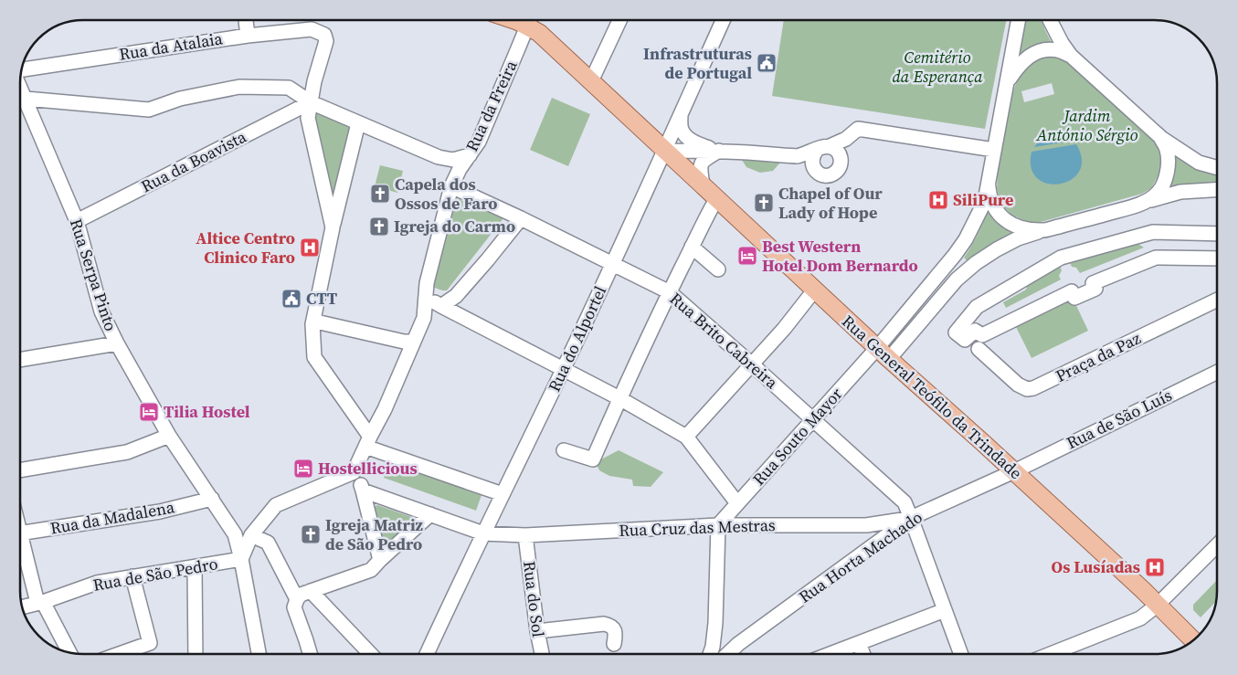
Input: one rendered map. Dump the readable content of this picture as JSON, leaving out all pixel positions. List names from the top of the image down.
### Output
{
  "streets": {
    "main road": ["Rua General Teófilo da Trindade"],
    "street": [
      "Rua da Atalaia",
      "Rua da Freira",
      "Rua da Boavista",
      "Rua Serpa Pinto",
      "Rua do Alportel",
      "Rua Brito Cabreira",
      "Praça da Paz",
      "Rua de São Luís",
      "Rua Souto Mayor",
      "Rua da Madalena",
      "Rua Cruz das Mestras",
      "Rua Horta Machado",
      "Rua de São Pedro",
      "Rua do Sol"
    ]
  },
  "crossings": [
    ["Rua da Atalaia", "Rua da Boavista"],
    ["Rua da Freira", "Rua Brito Cabreira"],
    ["Rua da Boavista", "Rua Serpa Pinto"],
    ["Rua Serpa Pinto", "Rua da Madalena"],
    ["Rua Serpa Pinto", "Rua de São Pedro"],
    ["Rua do Alportel", "Rua Brito Cabreira"],
    ["Rua do Alportel", "Rua General Teófilo da Trindade"],
    ["Rua do Alportel", "Rua Cruz das Mestras"],
    ["Rua Brito Cabreira", "Rua Souto Mayor"],
    ["Rua Brito Cabreira", "Rua Cruz das Mestras"],
    ["Rua Brito Cabreira", "Rua Horta Machado"],
    ["Rua General Teófilo da Trindade", "Rua de São Luís"],
    ["Rua General Teófilo da Trindade", "Rua Souto Mayor"],
    ["Rua General Teófilo da Trindade", "Rua Horta Machado"],
    ["Rua de São Luís", "Rua Horta Machado"],
    ["Rua Souto Mayor", "Rua Cruz das Mestras"],
    ["Rua Cruz das Mestras", "Rua Horta Machado"],
    ["Rua Cruz das Mestras", "Rua do Sol"]
  ],
  "parks": ["Cemitério da Esperança", "Jardim António Sérgio"],
  "places": {
    "public building": ["Infrastruturas de Portugal", "CTT"],
    "church": [
      "Capela dos Ossos de Faro",
      "Chapel of Our Lady of Hope",
      "Igreja do Carmo",
      "Igreja Matriz de São Pedro"
    ],
    "hospital": ["SiliPure", "Altice Centro Clinico Faro", "Os Lusíadas"],
    "hotel": ["Best Western Hotel Dom Bernardo", "Tilia Hostel", "Hostellicious"]
  }
}
